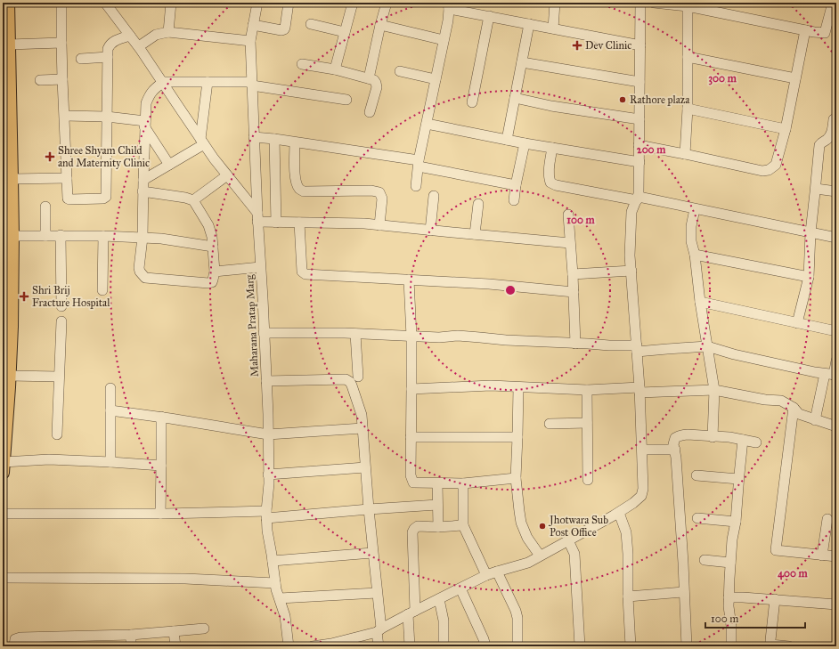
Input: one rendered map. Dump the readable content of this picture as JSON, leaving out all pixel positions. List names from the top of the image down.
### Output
{
  "streets": {
    "street": ["Maharana Pratap Marg"]
  },
  "places": {
    "health": ["Dev Clinic", "Shree Shyam Child and Maternity Clinic", "Shri Brij Fracture Hospital"],
    "other": ["Rathore plaza", "Jhotwara Sub Post Office"]
  },
  "scale_bar": "100 m",
  "rings": [
    "300 m",
    "200 m",
    "100 m",
    "400 m"
  ]
}
